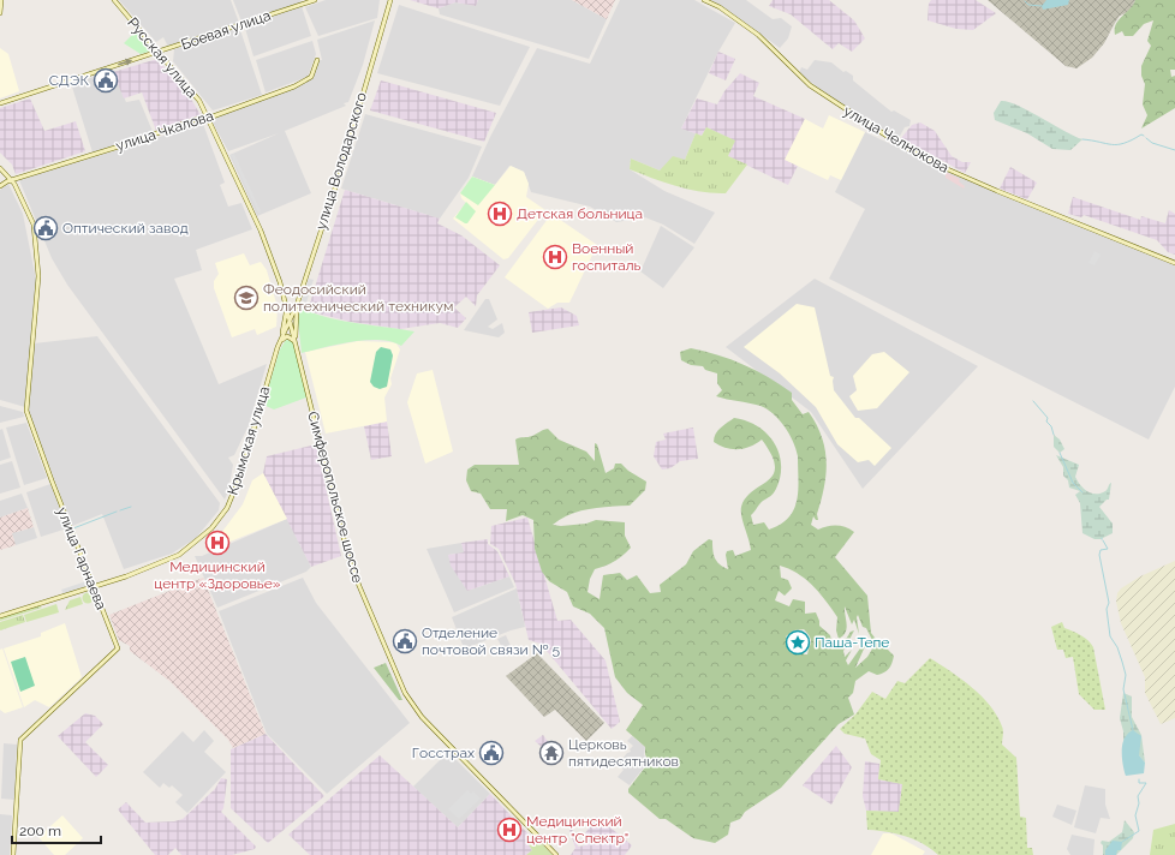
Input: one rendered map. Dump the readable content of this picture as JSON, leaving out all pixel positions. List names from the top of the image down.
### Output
{
  "streets": {
    "main road": [
      "Боевая улица",
      "Русская улица",
      "улица Чкалова",
      "улица Челнокова",
      "улица Володарского",
      "Крымская улица",
      "Симферопольское шоссе",
      "улица Гарнаева"
    ]
  },
  "crossings": [
    ["Боевая улица", "Русская улица"],
    ["Русская улица", "улица Чкалова"],
    ["Русская улица", "Симферопольское шоссе"],
    ["улица Чкалова", "Симферопольское шоссе"],
    ["улица Чкалова", "улица Гарнаева"],
    ["улица Володарского", "Крымская улица"],
    ["улица Володарского", "Симферопольское шоссе"],
    ["Крымская улица", "Симферопольское шоссе"],
    ["Крымская улица", "улица Гарнаева"]
  ],
  "one_way": ["Боевая улица"],
  "places": {
    "public building": [
      "СДЭК",
      "Оптический завод",
      "Отделение почтовой связи № 5",
      "Госстрах"
    ],
    "hospital": [
      "Детская больница",
      "Военный госпиталь",
      "Медицинский центр «Здоровье»",
      "Медицинский центр \"Спектр\""
    ],
    "school or university": ["Феодосийский политехнический техникум"],
    "place": ["Паша-Тепе"],
    "temple": ["Церковь пятидесятников"]
  },
  "scale_bar": "200 m"
}
